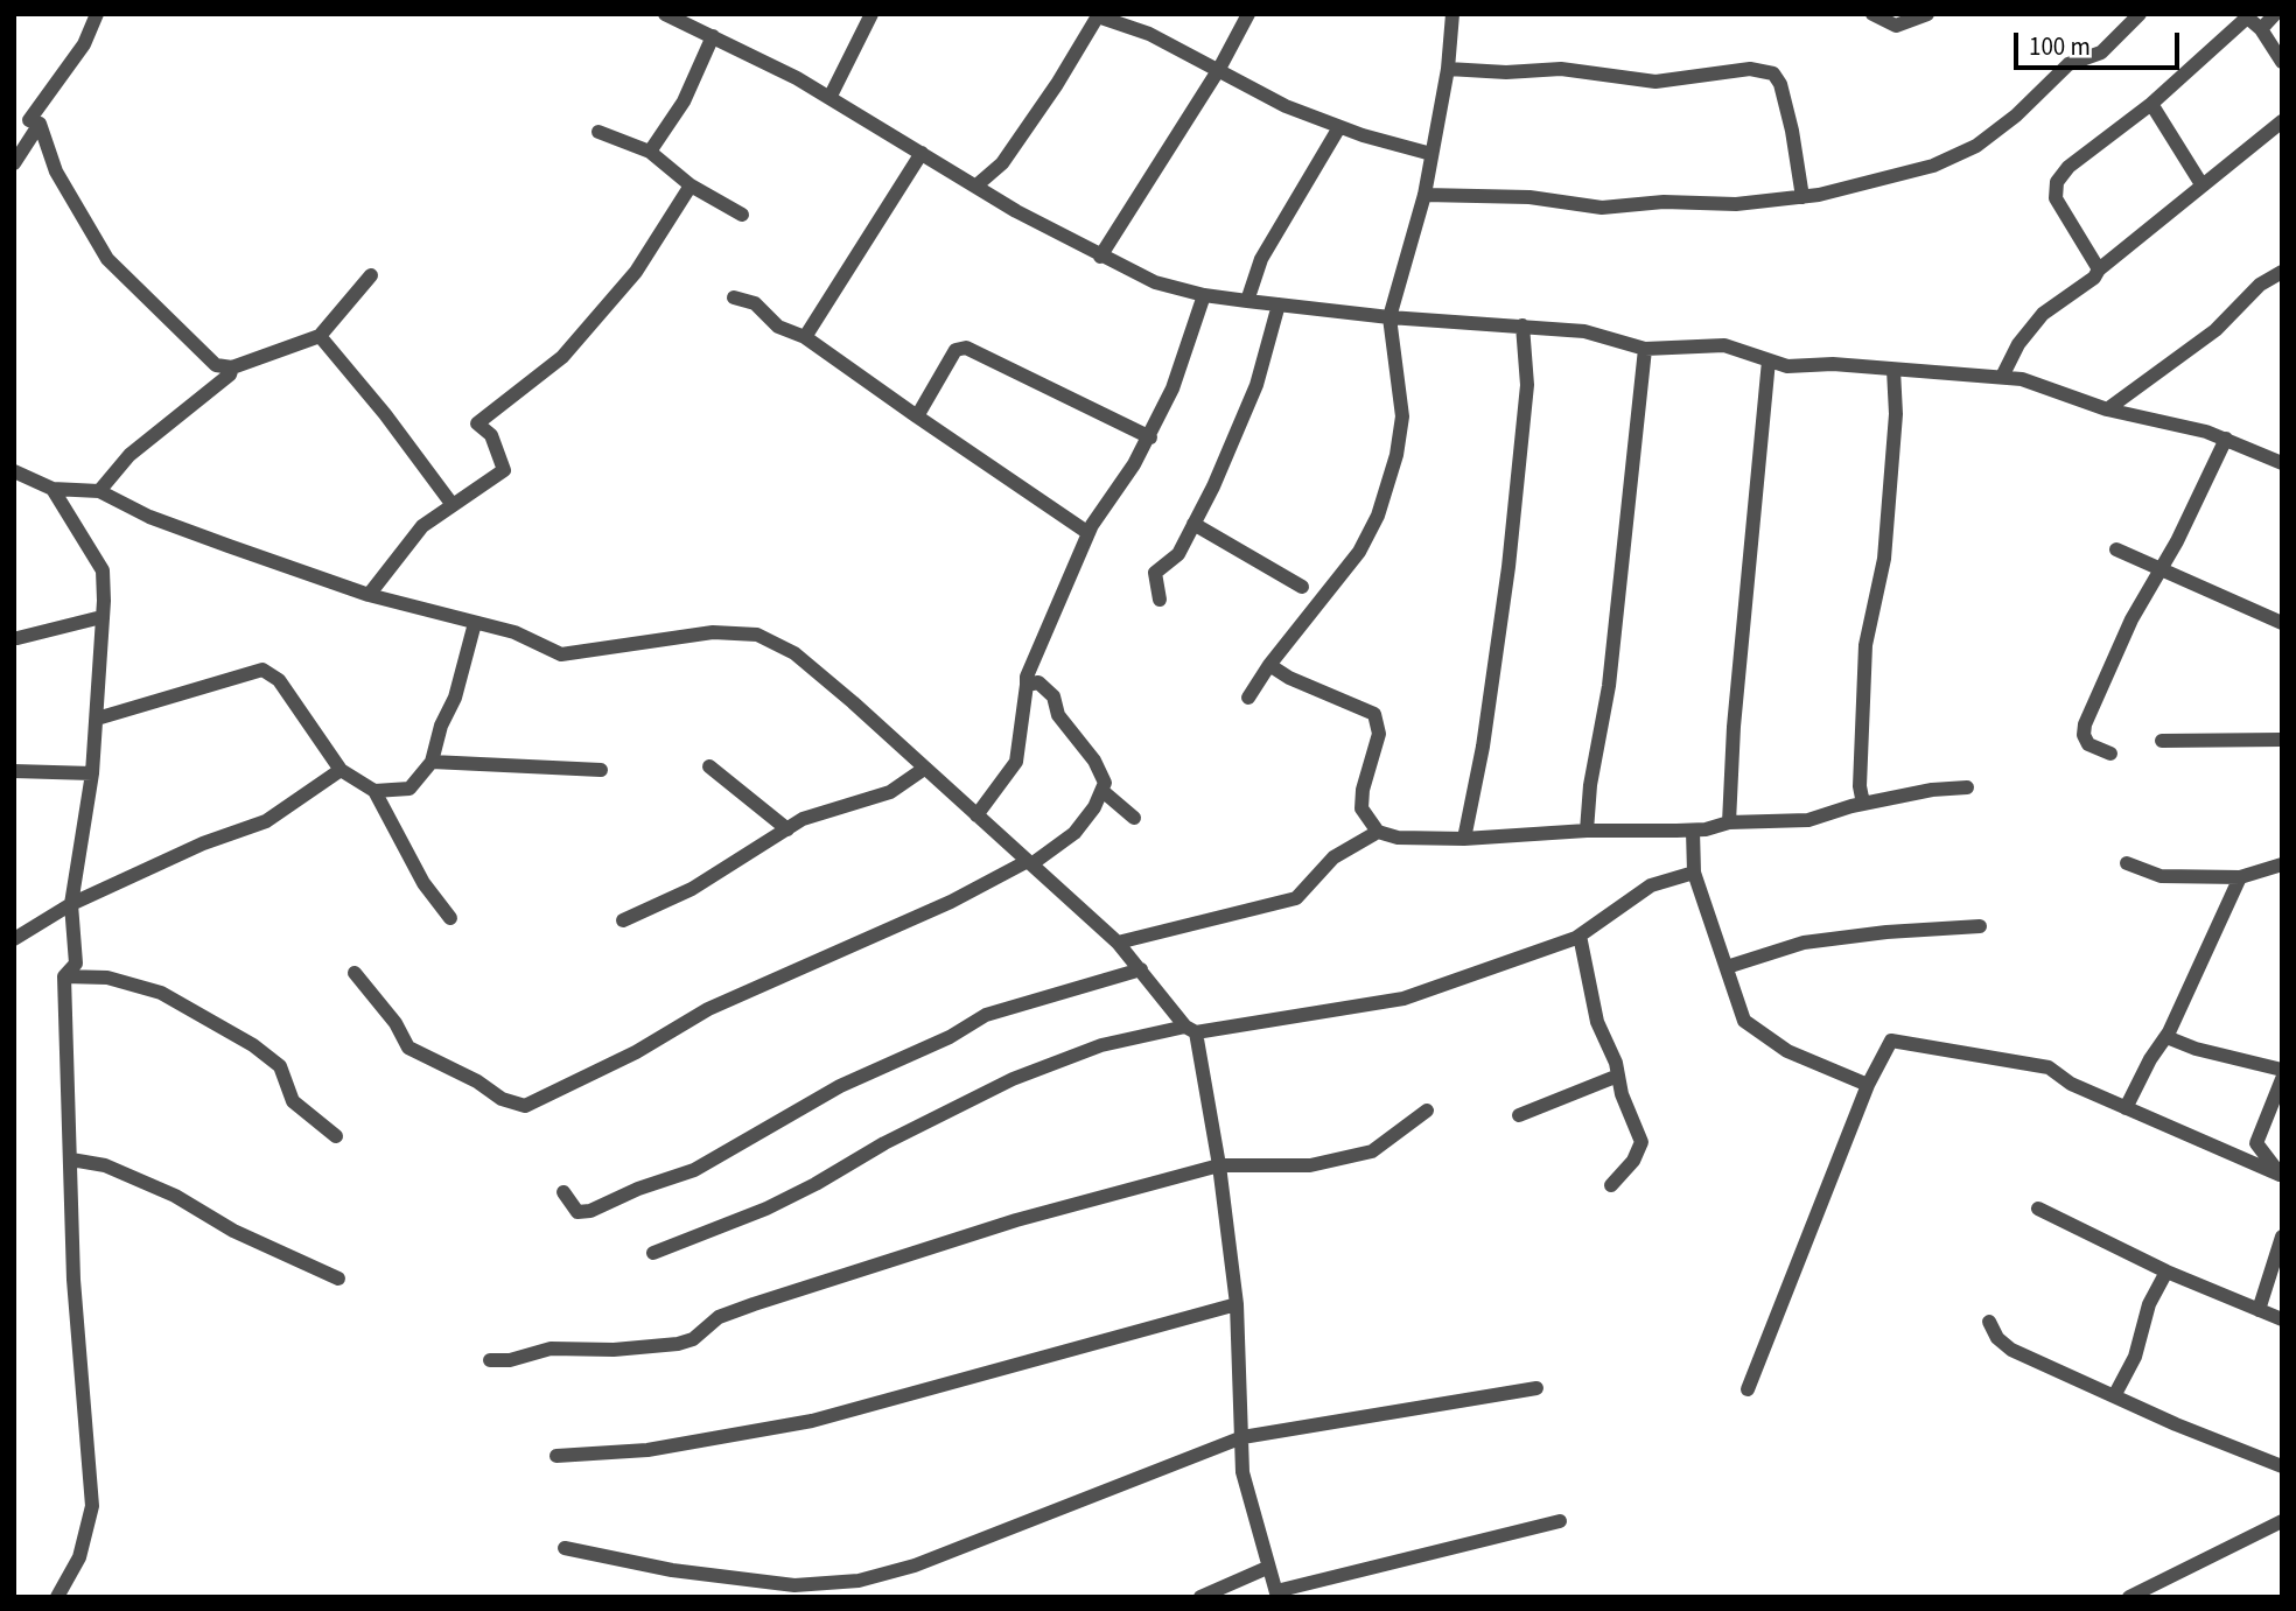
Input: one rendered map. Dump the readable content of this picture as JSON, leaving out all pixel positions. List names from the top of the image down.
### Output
{
  "scale_bar": "100 m"
}
